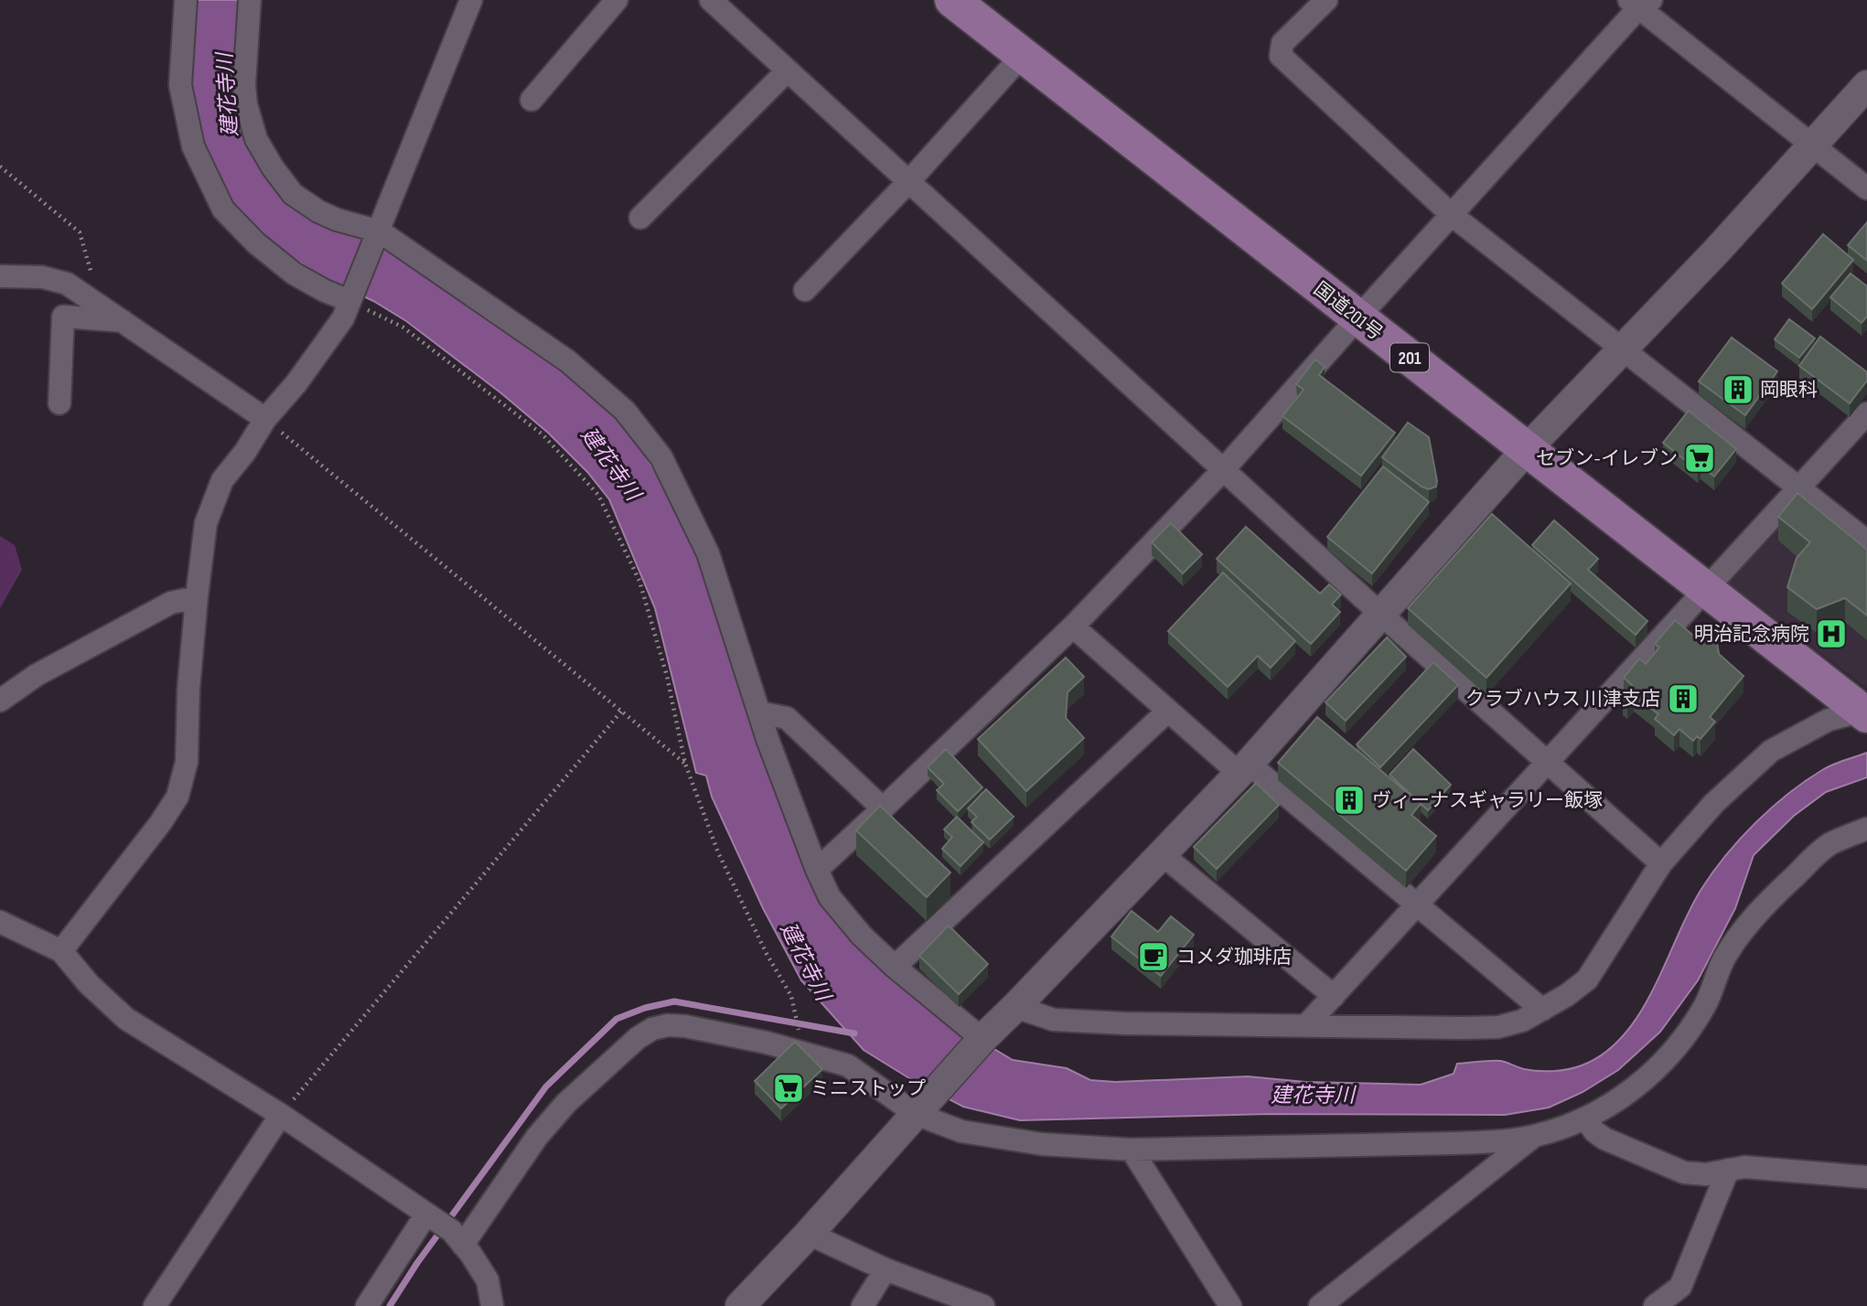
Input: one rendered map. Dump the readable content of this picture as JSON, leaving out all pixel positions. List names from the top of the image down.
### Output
{
  "streets": {
    "highway": ["国道201号", "201"]
  },
  "water": ["建花寺川"],
  "places": {
    "building": ["岡眼科", "クラブハウス 川津支店", "ヴィーナスギャラリー飯塚"],
    "supermarket": ["セブン-イレブン", "ミニストップ"],
    "hospital": ["明治記念病院"],
    "cafe": ["コメダ珈琲店"]
  }
}
